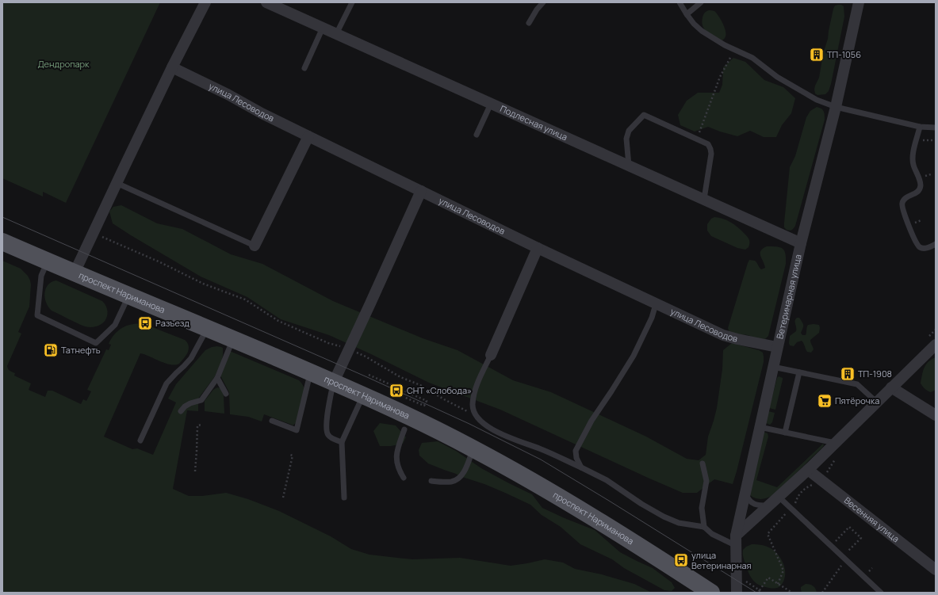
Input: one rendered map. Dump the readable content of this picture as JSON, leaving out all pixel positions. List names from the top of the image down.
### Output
{
  "streets": {
    "main road": ["проспект Нариманова"],
    "street": [
      "улица Лесоводов",
      "Подлесная улица",
      "Ветеринарная улица",
      "Весенняя улица"
    ]
  },
  "crossings": [
    ["улица Лесоводов", "Ветеринарная улица"],
    ["Подлесная улица", "Ветеринарная улица"]
  ],
  "parks": ["Дендропарк"],
  "places": {
    "building": ["ТП-1056", "ТП-1908"],
    "bus stop": ["Разъезд", "СНТ «Слобода»", "улица Ветеринарная"],
    "fuel station": ["Татнефть"],
    "supermarket": ["Пятёрочка"]
  }
}
